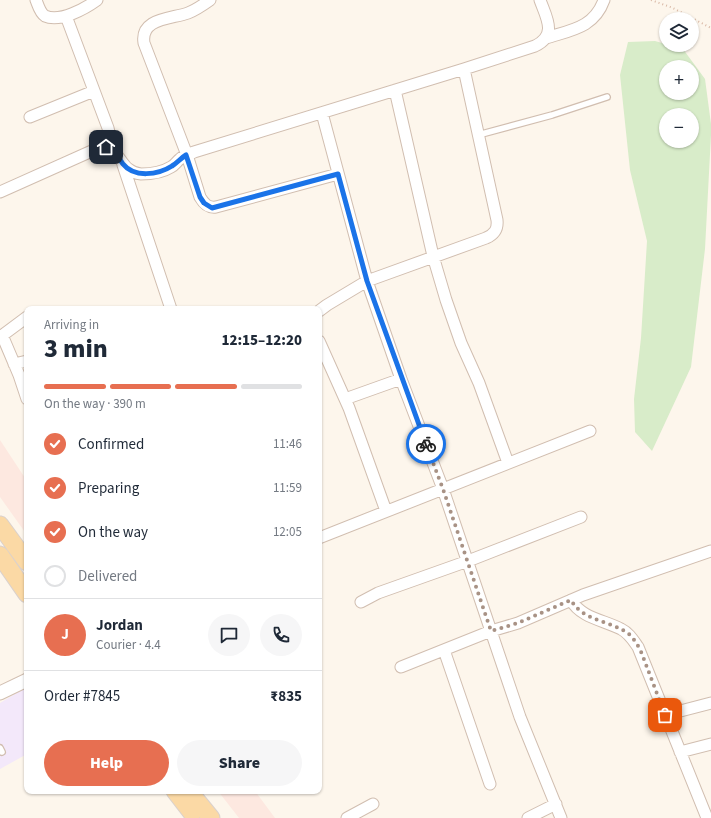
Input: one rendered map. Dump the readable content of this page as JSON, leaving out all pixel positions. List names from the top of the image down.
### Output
{
  "page": {
    "map_buttons": ["+", "−"],
    "heading": ["3 min", "Arriving in", "12:15–12:20"],
    "panel": [
      "Jordan",
      "Courier · 4.4",
      "Order #7845",
      "₹835"
    ],
    "bar": "On the way · 390 m",
    "list": [
      ["Confirmed", "11:46"],
      ["Preparing", "11:59"],
      ["On the way", "12:05"],
      "Delivered"
    ],
    "round": "J",
    "buttons": ["Help", "Share"]
  }
}
